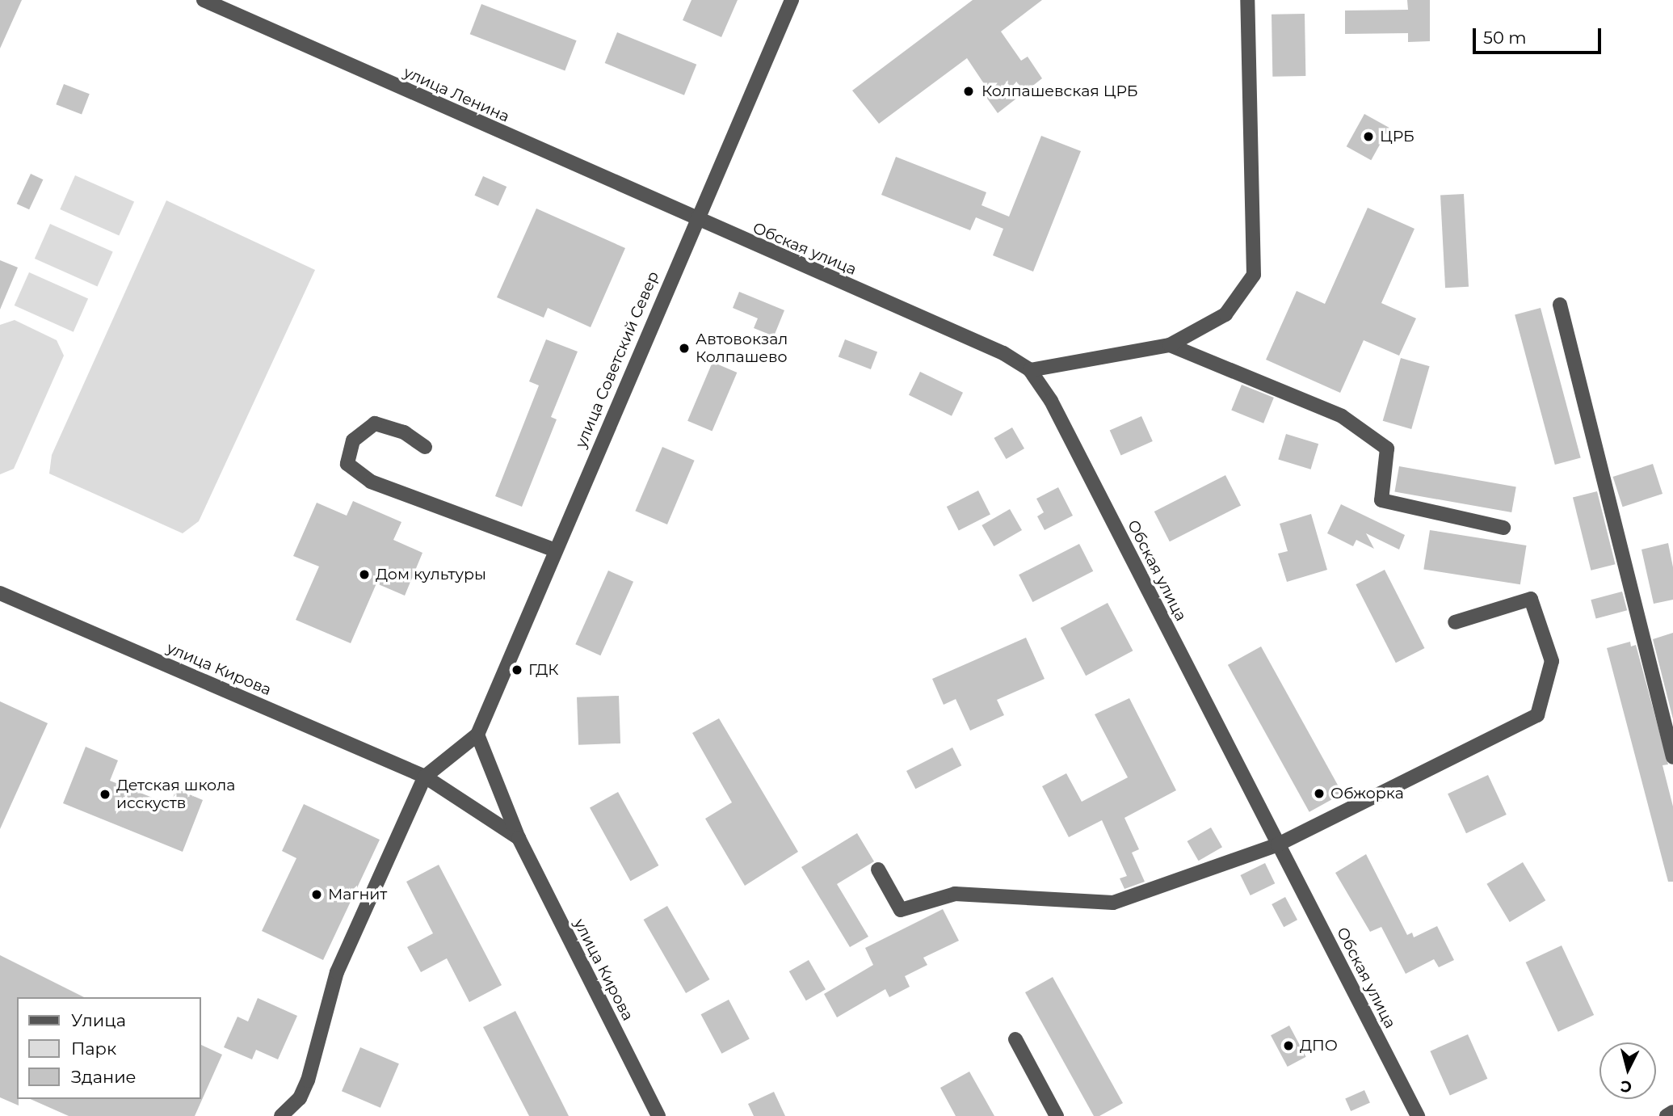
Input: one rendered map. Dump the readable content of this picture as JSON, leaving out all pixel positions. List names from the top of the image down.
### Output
{
  "streets": {
    "street": [
      "улица Ленина",
      "Обская улица",
      "улица Советский Север",
      "улица Кирова"
    ]
  },
  "crossings": [
    ["улица Ленина", "Обская улица"],
    ["улица Ленина", "улица Советский Север"],
    ["Обская улица", "улица Советский Север"],
    ["улица Советский Север", "улица Кирова"]
  ],
  "places": [
    "Колпашевская ЦРБ",
    "ЦРБ",
    "Автовокзал Колпашево",
    "Дом культуры",
    "ГДК",
    "Обжорка",
    "Детская школа исскуств",
    "Магнит",
    "ДПО"
  ],
  "legend": ["Улица", "Парк", "Здание"],
  "scale_bar": "50 m",
  "north": "bottom"
}
